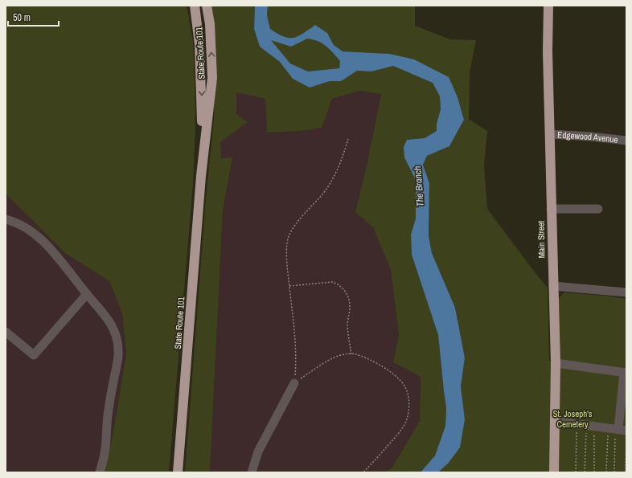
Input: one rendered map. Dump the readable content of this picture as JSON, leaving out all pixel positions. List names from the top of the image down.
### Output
{
  "streets": {
    "highway": ["State Route 101", "Main Street"],
    "street": ["Edgewood Avenue"]
  },
  "crossings": [
    ["Edgewood Avenue", "Main Street"]
  ],
  "water": ["The Branch"],
  "parks": ["St. Joseph's Cemetery"],
  "scale_bar": "50 m"
}
